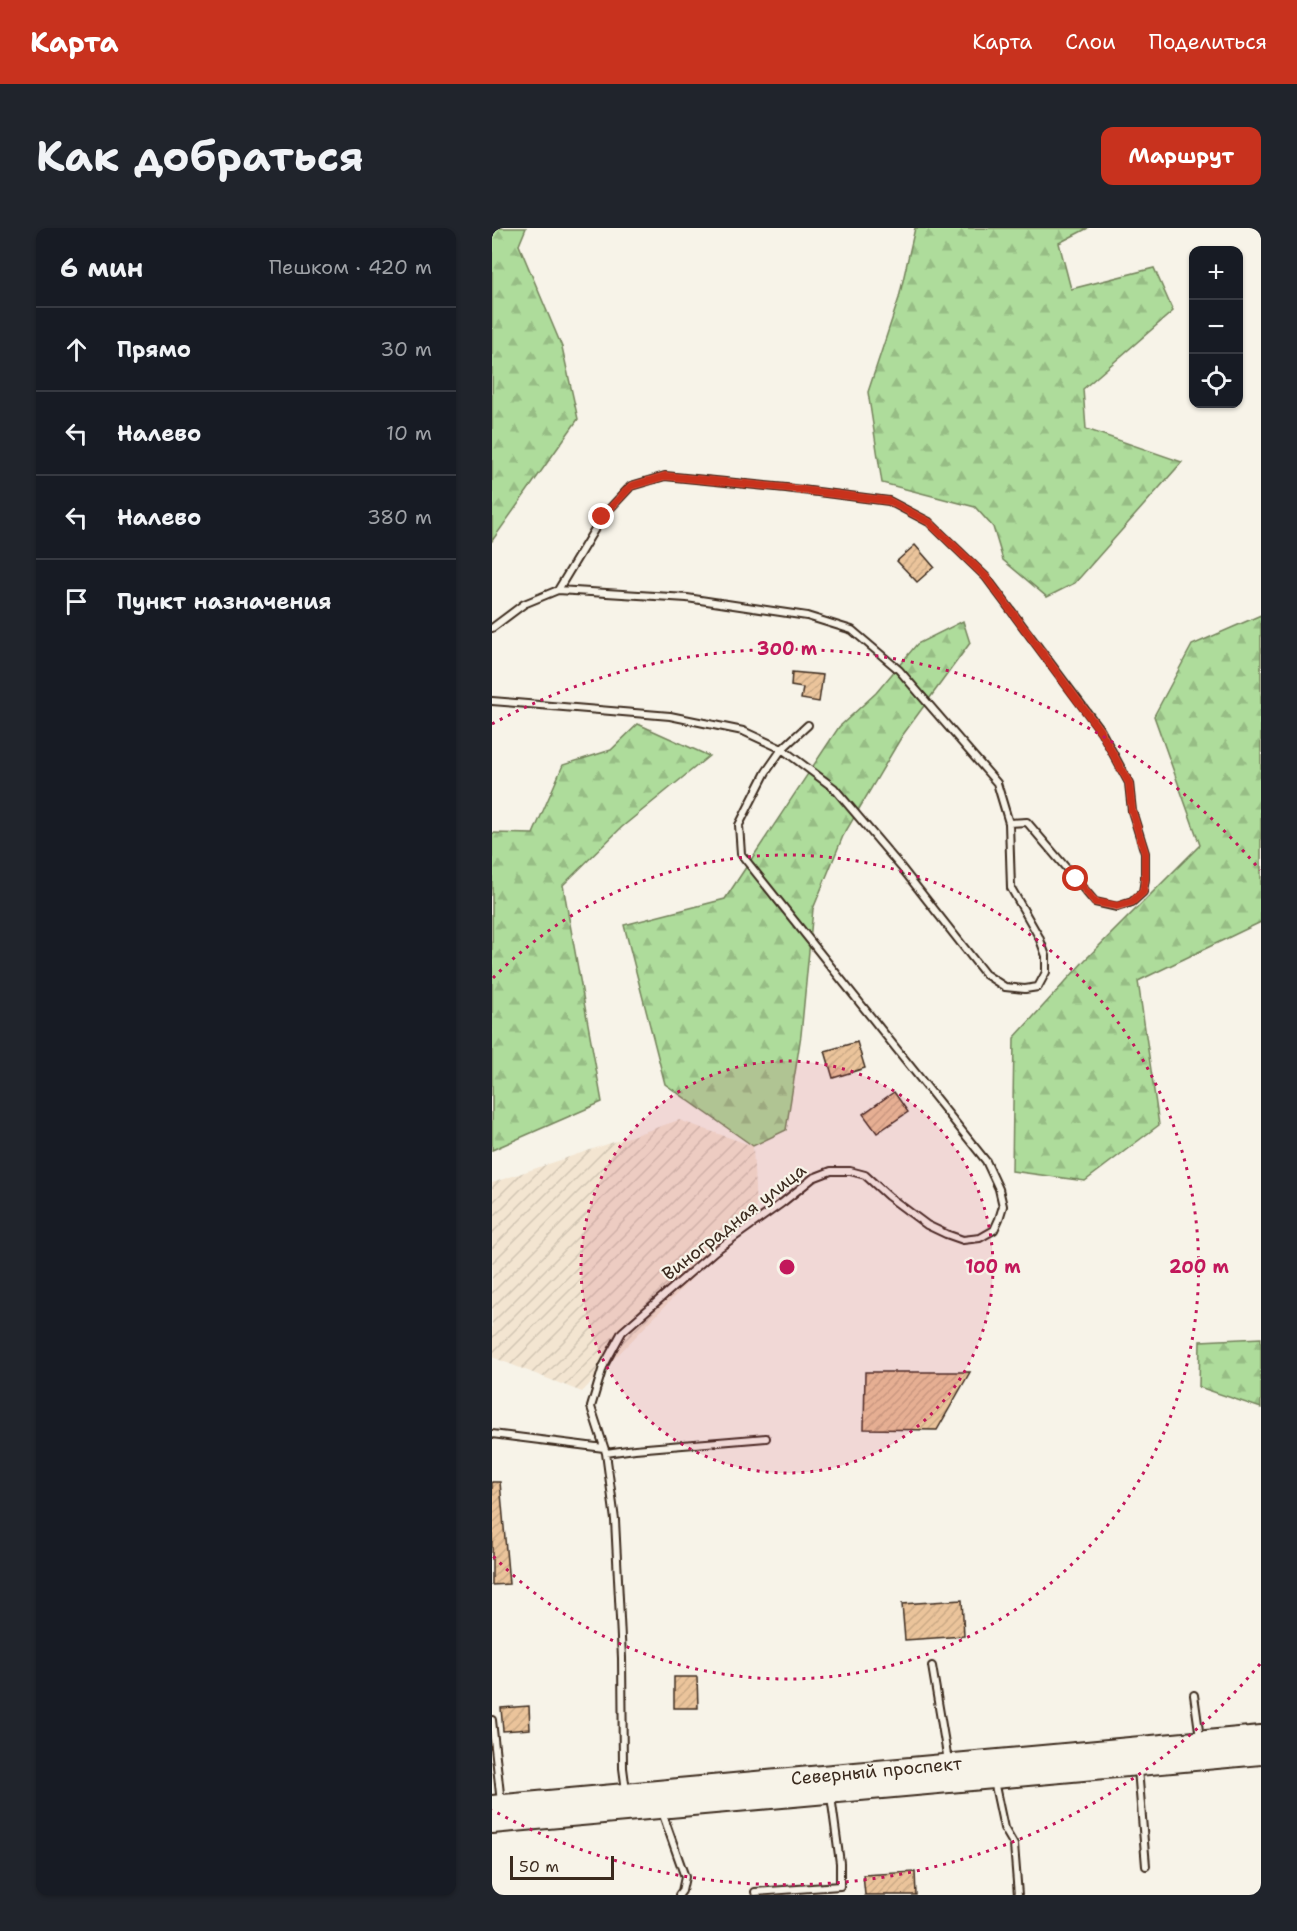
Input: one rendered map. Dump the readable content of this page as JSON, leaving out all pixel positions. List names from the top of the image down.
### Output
{
  "streets": {
    "main road": ["Северный проспект"],
    "lane": ["Виноградная улица"]
  },
  "crossings": [
    ["Виноградная улица", "Северный проспект"]
  ],
  "scale_bar": "50 m",
  "page": {
    "header": "Карта",
    "nav": ["Карта", "Слои", "Поделиться"],
    "buttons": "Маршрут",
    "title": "Как добраться",
    "heading": ["6 мин", "Пешком · 420 m"],
    "map_buttons": ["+", "−"],
    "list": [
      ["Прямо", "30 m"],
      ["Налево", "10 m"],
      ["Налево", "380 m"],
      "Пункт назначения"
    ],
    "scale": "50 m"
  },
  "rings": ["300 m", "100 m", "200 m"]
}
